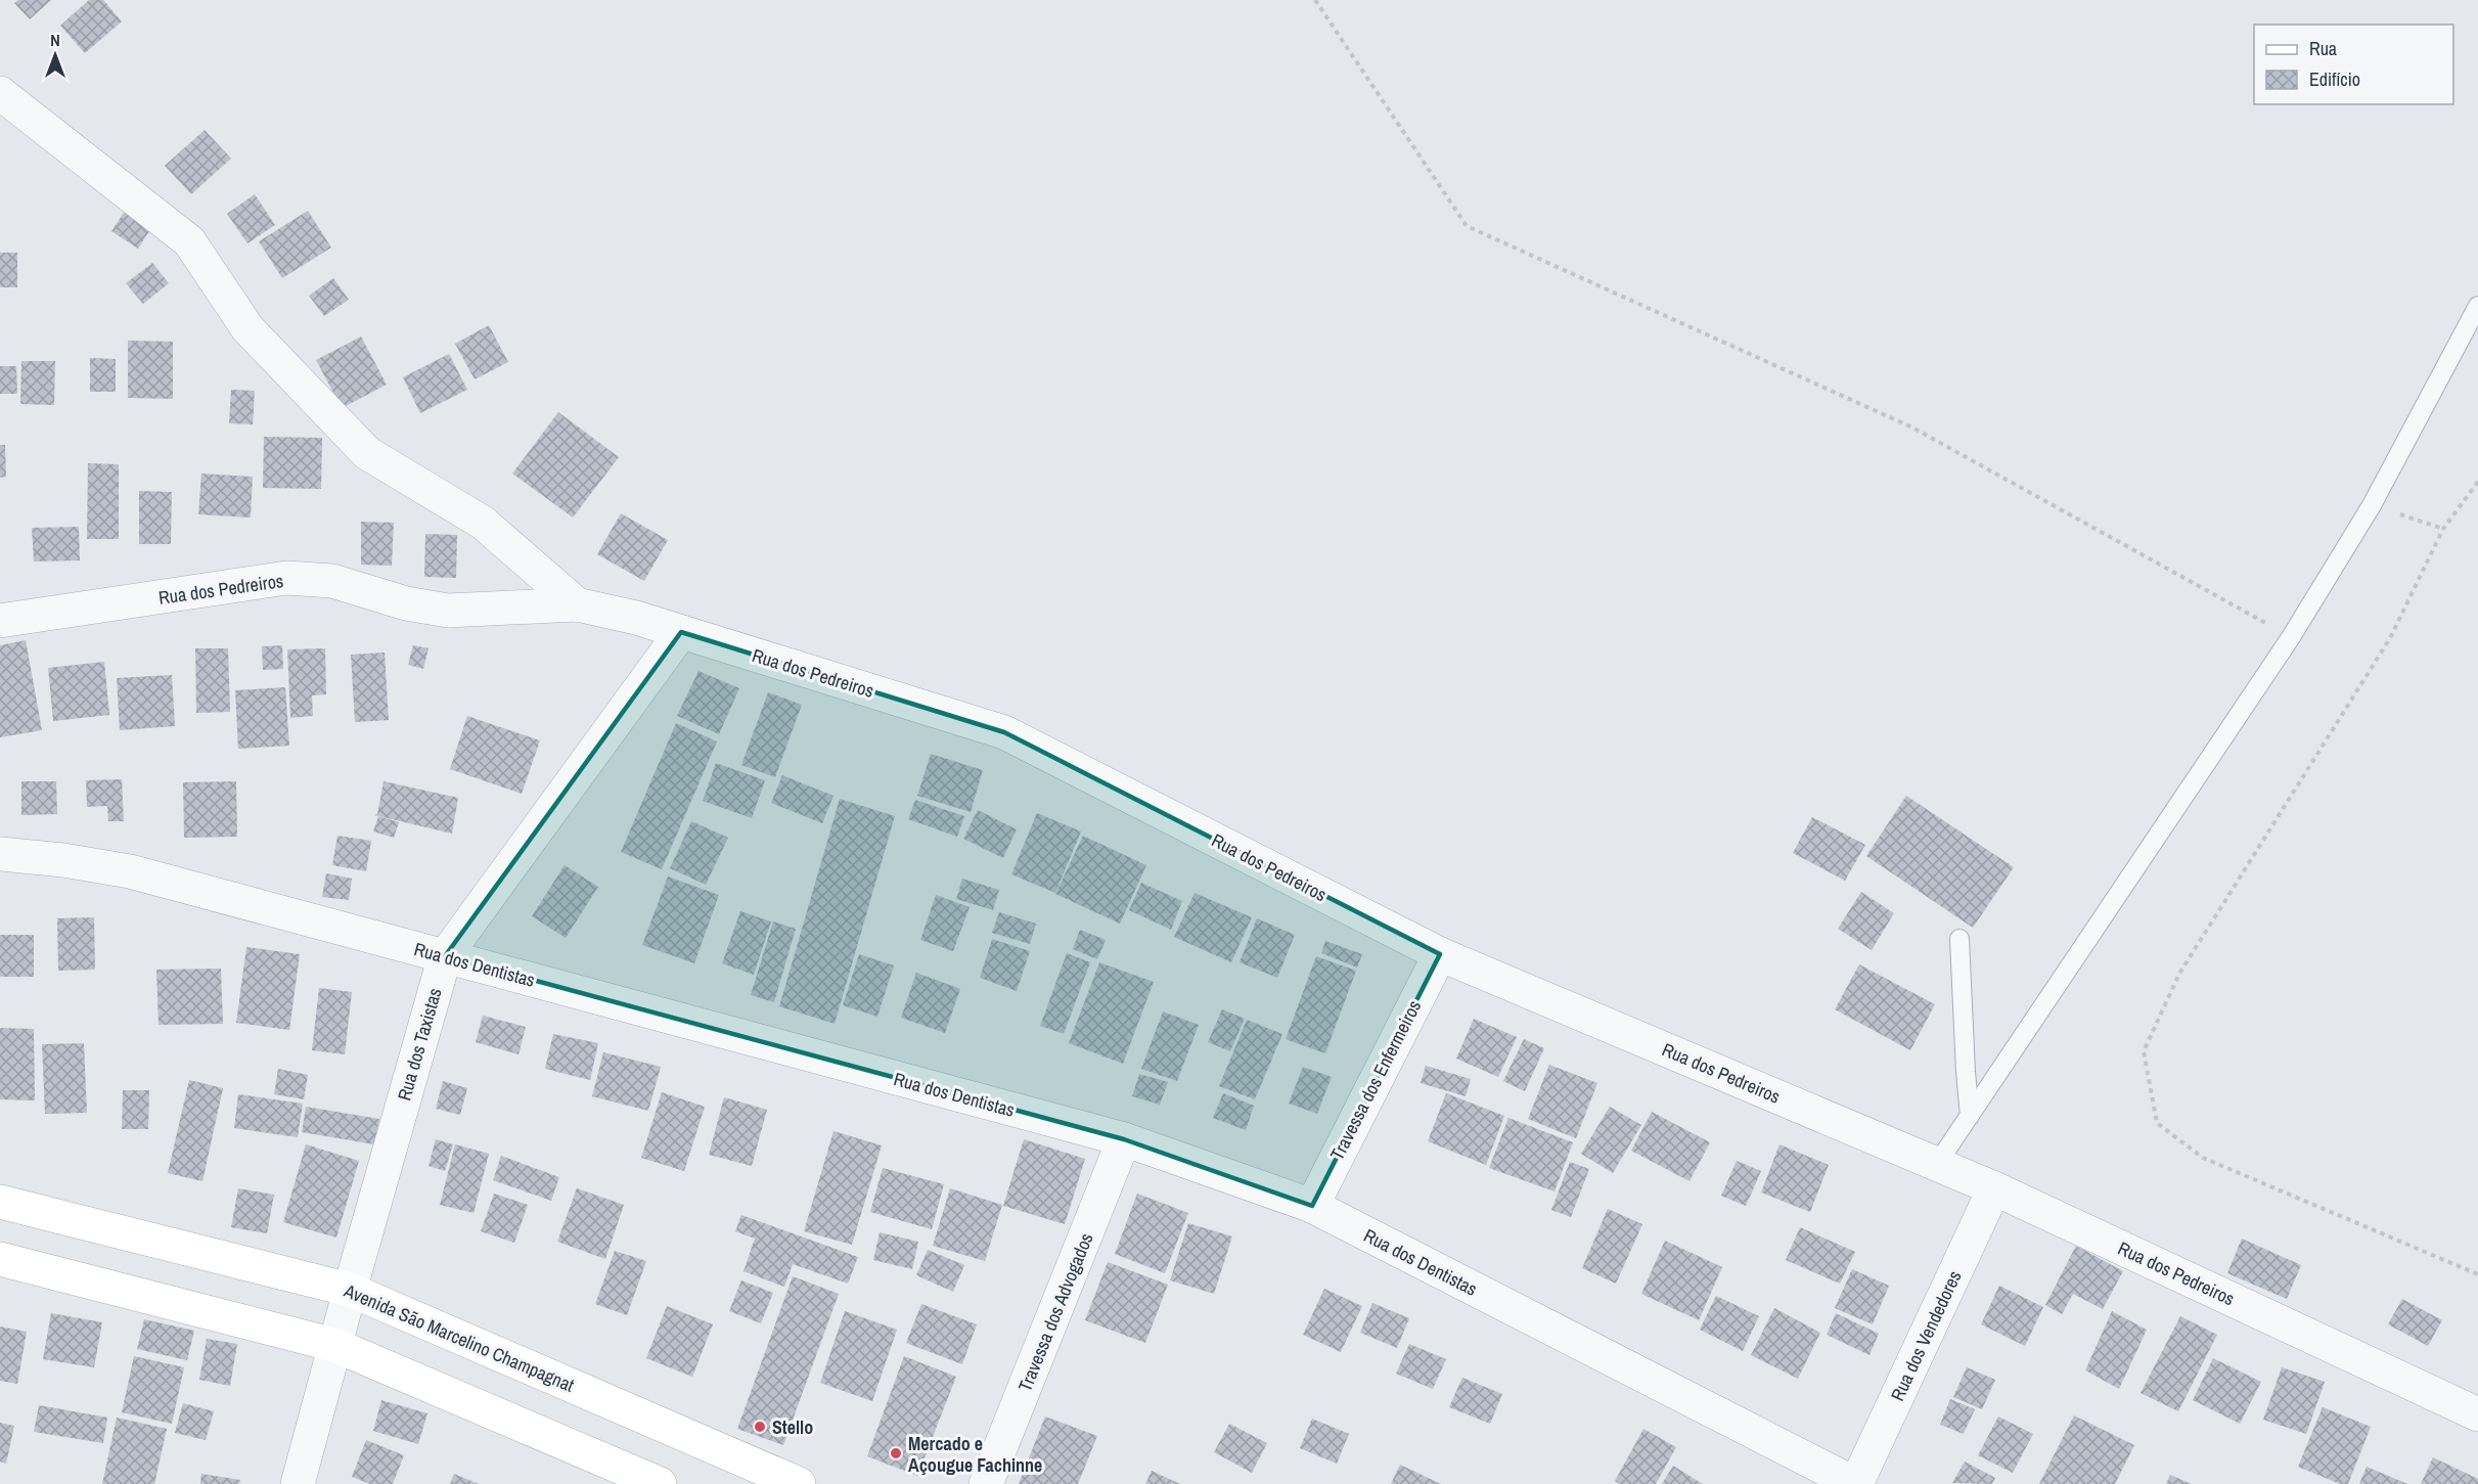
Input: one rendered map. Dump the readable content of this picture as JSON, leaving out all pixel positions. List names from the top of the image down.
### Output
{
  "streets": {
    "street": [
      "Rua dos Pedreiros",
      "Rua dos Dentistas",
      "Rua dos Taxistas",
      "Travessa dos Enfermeiros",
      "Travessa dos Advogados",
      "Rua dos Vendedores",
      "Avenida São Marcelino Champagnat"
    ]
  },
  "crossings": [
    ["Rua dos Pedreiros", "Rua dos Taxistas"],
    ["Rua dos Pedreiros", "Travessa dos Enfermeiros"],
    ["Rua dos Pedreiros", "Rua dos Vendedores"],
    ["Rua dos Dentistas", "Rua dos Taxistas"],
    ["Rua dos Dentistas", "Travessa dos Enfermeiros"],
    ["Rua dos Dentistas", "Travessa dos Advogados"],
    ["Rua dos Dentistas", "Rua dos Vendedores"],
    ["Rua dos Taxistas", "Avenida São Marcelino Champagnat"]
  ],
  "places": ["Stello", "Mercado e Açougue Fachinne"],
  "legend": ["Rua", "Edifício"],
  "north": "top"
}
